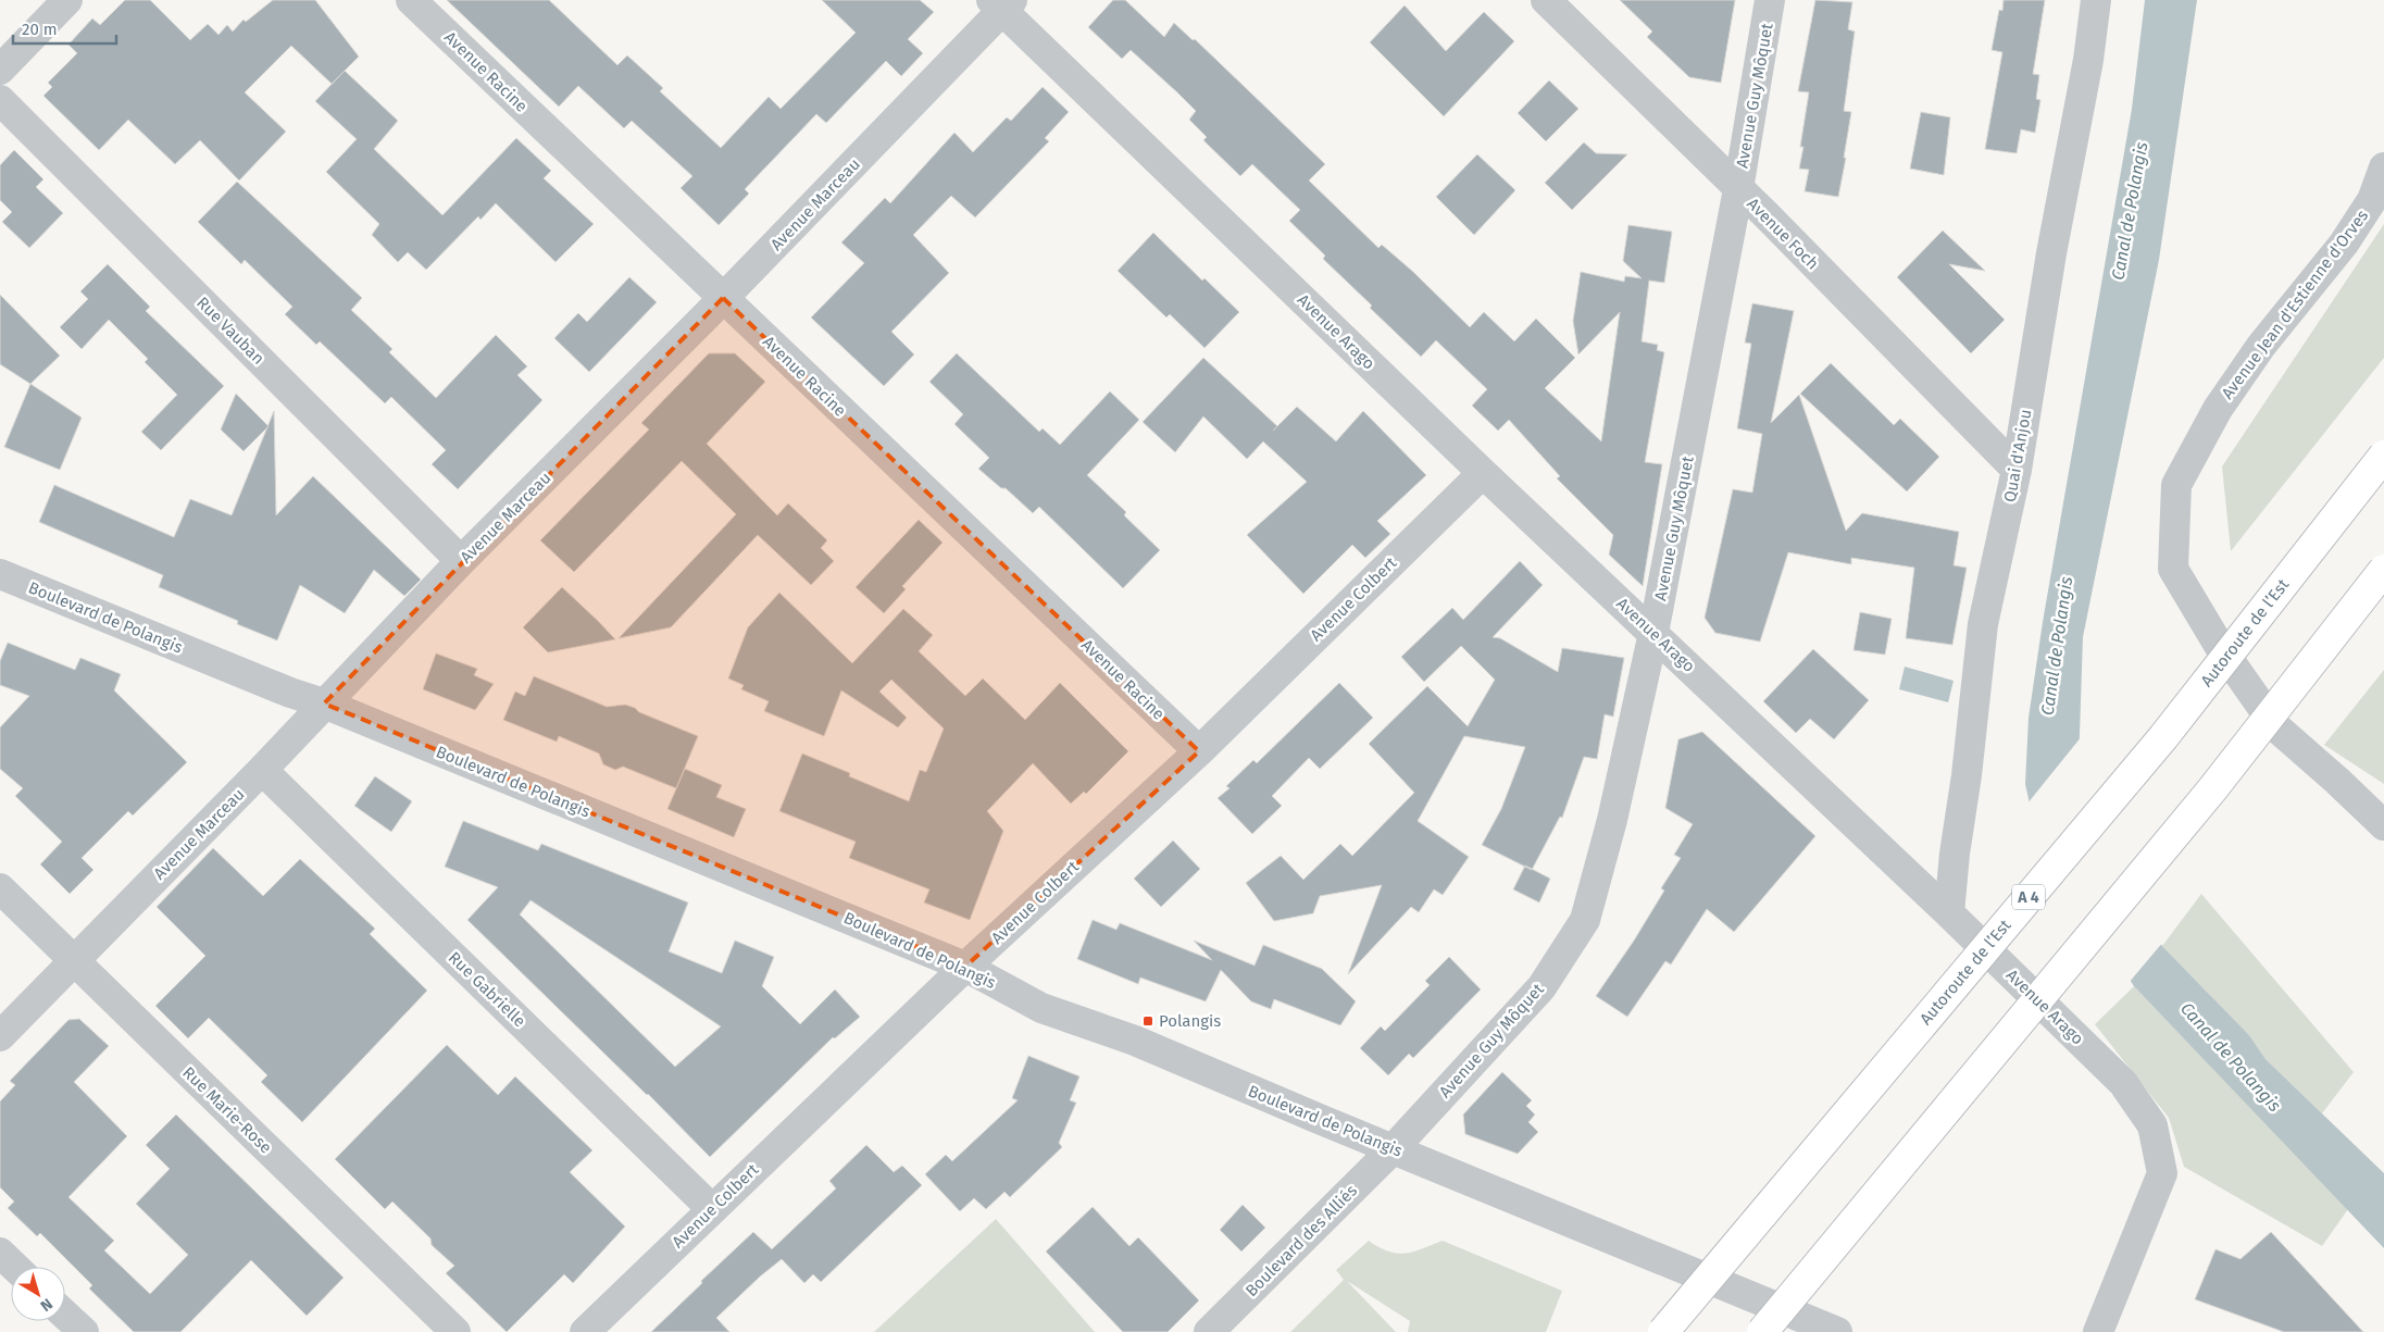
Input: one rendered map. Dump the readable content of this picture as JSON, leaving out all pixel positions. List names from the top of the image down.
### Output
{
  "streets": {
    "highway": ["Autoroute de l’Est", "A 4"],
    "street": [
      "Avenue Racine",
      "Avenue Guy Môquet",
      "Avenue Marceau",
      "Avenue Foch",
      "Avenue Jean d'Estienne d'Orves",
      "Rue Vauban",
      "Avenue Arago",
      "Quai d'Anjou",
      "Avenue Colbert",
      "Boulevard de Polangis",
      "Rue Gabrielle",
      "Rue Marie-Rose",
      "Boulevard des Alliés"
    ]
  },
  "crossings": [
    ["Avenue Racine", "Avenue Marceau"],
    ["Avenue Racine", "Avenue Colbert"],
    ["Avenue Guy Môquet", "Avenue Foch"],
    ["Avenue Guy Môquet", "Avenue Arago"],
    ["Avenue Guy Môquet", "Boulevard de Polangis"],
    ["Avenue Guy Môquet", "Boulevard des Alliés"],
    ["Avenue Marceau", "Rue Vauban"],
    ["Avenue Marceau", "Avenue Arago"],
    ["Avenue Marceau", "Boulevard de Polangis"],
    ["Avenue Marceau", "Rue Gabrielle"],
    ["Avenue Marceau", "Rue Marie-Rose"],
    ["Avenue Foch", "Quai d'Anjou"],
    ["Avenue Arago", "Quai d'Anjou"],
    ["Avenue Arago", "Avenue Colbert"],
    ["Avenue Colbert", "Boulevard de Polangis"],
    ["Avenue Colbert", "Rue Gabrielle"],
    ["Boulevard de Polangis", "Boulevard des Alliés"]
  ],
  "water": ["Canal de Polangis"],
  "places": {
    "transit": ["Polangis"]
  },
  "scale_bar": "20 m",
  "north": "bottom right"
}
